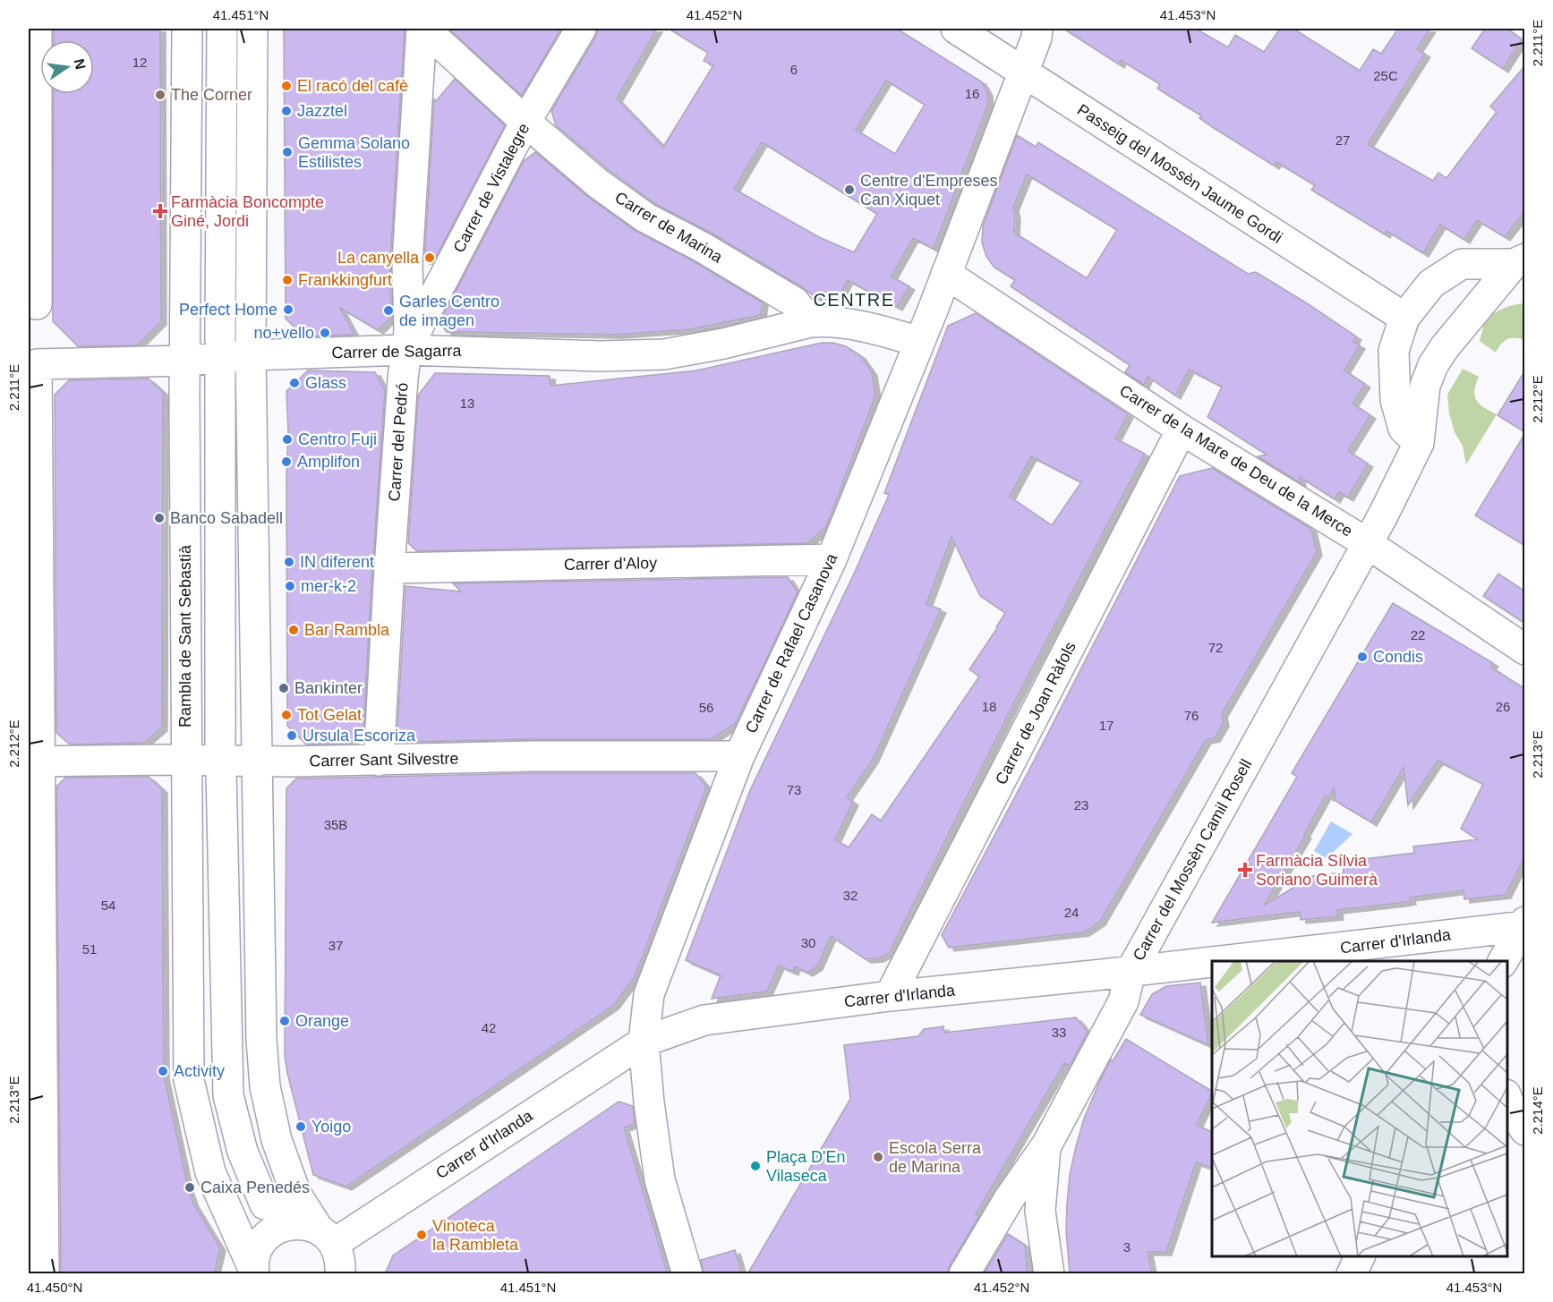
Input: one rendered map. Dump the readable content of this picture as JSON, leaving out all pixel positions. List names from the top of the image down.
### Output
{
  "streets": {
    "street": [
      "Passeig del Mossèn Jaume Gordi",
      "Carrer de Vistalegre",
      "Carrer de Marina",
      "Carrer de Sagarra",
      "Carrer del Pedró",
      "Carrer de la Mare de Deu de la Merce",
      "Carrer d'Aloy",
      "Rambla de Sant Sebastià",
      "Carrer de Rafael Casanova",
      "Carrer de Joan Ràfols",
      "Carrer Sant Silvestre",
      "Carrer del Mossèn Camil Rosell",
      "Carrer d'Irlanda"
    ]
  },
  "crossings": [
    ["Passeig del Mossèn Jaume Gordi", "Carrer de Rafael Casanova"],
    ["Passeig del Mossèn Jaume Gordi", "Carrer del Mossèn Camil Rosell"],
    ["Carrer de Vistalegre", "Carrer de Marina"],
    ["Carrer de Vistalegre", "Carrer de Sagarra"],
    ["Carrer de Vistalegre", "Carrer del Pedró"],
    ["Carrer de Marina", "Carrer de Sagarra"],
    ["Carrer de Marina", "Carrer del Pedró"],
    ["Carrer de Sagarra", "Carrer del Pedró"],
    ["Carrer de Sagarra", "Rambla de Sant Sebastià"],
    ["Carrer de Sagarra", "Carrer Sant Silvestre"],
    ["Carrer del Pedró", "Carrer d'Aloy"],
    ["Carrer del Pedró", "Carrer Sant Silvestre"],
    ["Carrer de la Mare de Deu de la Merce", "Carrer de Rafael Casanova"],
    ["Carrer de la Mare de Deu de la Merce", "Carrer de Joan Ràfols"],
    ["Carrer de la Mare de Deu de la Merce", "Carrer del Mossèn Camil Rosell"],
    ["Carrer d'Aloy", "Carrer de Rafael Casanova"],
    ["Rambla de Sant Sebastià", "Carrer Sant Silvestre"],
    ["Carrer de Rafael Casanova", "Carrer Sant Silvestre"],
    ["Carrer de Rafael Casanova", "Carrer d'Irlanda"],
    ["Carrer de Joan Ràfols", "Carrer d'Irlanda"],
    ["Carrer del Mossèn Camil Rosell", "Carrer d'Irlanda"]
  ],
  "districts": ["CENTRE"],
  "places": {
    "other": [
      "El racó del cafè",
      "The Corner",
      "Jazztel",
      "Gemma Solano Estilistes",
      "Centre d'Empreses Can Xiquet",
      "La canyella",
      "Frankkingfurt",
      "Perfect Home",
      "Garles Centro de imagen",
      "no+vello",
      "Glass",
      "Centro Fuji",
      "Amplifon",
      "Banco Sabadell",
      "IN diferent",
      "mer-k-2",
      "Bar Rambla",
      "Condis",
      "Bankinter",
      "Tot Gelat",
      "Ursula Escoriza",
      "Orange",
      "Activity",
      "Yoigo",
      "Escola Serra de Marina",
      "Plaça D'En Vilaseca",
      "Caixa Penedés",
      "Vinoteca la Rambleta"
    ],
    "health": ["Farmàcia Boncompte Giné, Jordi", "Farmàcia Sílvia Soriano Guimerà"]
  },
  "house_numbers": [
    "12",
    "6",
    "25C",
    "16",
    "27",
    "13",
    "22",
    "72",
    "18",
    "26",
    "56",
    "76",
    "17",
    "73",
    "23",
    "35B",
    "32",
    "54",
    "24",
    "30",
    "37",
    "51",
    "42",
    "33",
    "3"
  ],
  "north": "right",
  "coordinates": [
    "41.451°N",
    "41.452°N",
    "41.453°N",
    "2.211°E",
    "2.212°E",
    "2.213°E",
    "2.214°E",
    "41.450°N"
  ]
}
